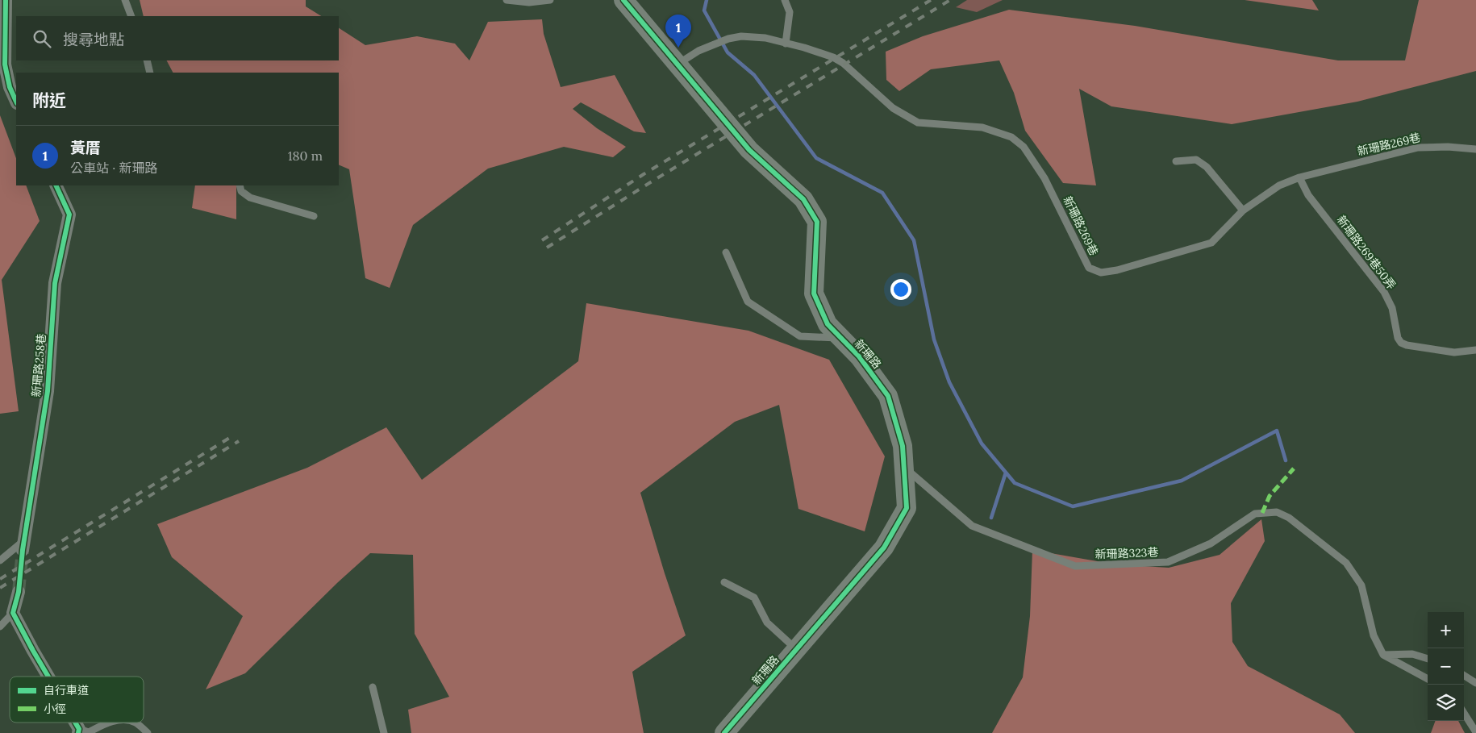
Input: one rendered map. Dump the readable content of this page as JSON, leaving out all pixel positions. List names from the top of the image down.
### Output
{
  "streets": {
    "street": ["新珊路", "新珊路258巷"],
    "lane": ["新珊路269巷", "新珊路269巷50弄", "新珊路323巷"]
  },
  "crossings": [
    ["新珊路269巷", "新珊路269巷50弄"],
    ["新珊路269巷", "新珊路"],
    ["新珊路", "新珊路323巷"]
  ],
  "legend": ["自行車道", "小徑"],
  "page": {
    "pins": "1",
    "search": "搜尋地點",
    "heading": "附近",
    "list": [
      {
        "mark": "1",
        "name": "黃厝",
        "note": "公車站 · 新珊路",
        "value": "180 m"
      }
    ],
    "map_buttons": ["+", "−"]
  }
}
